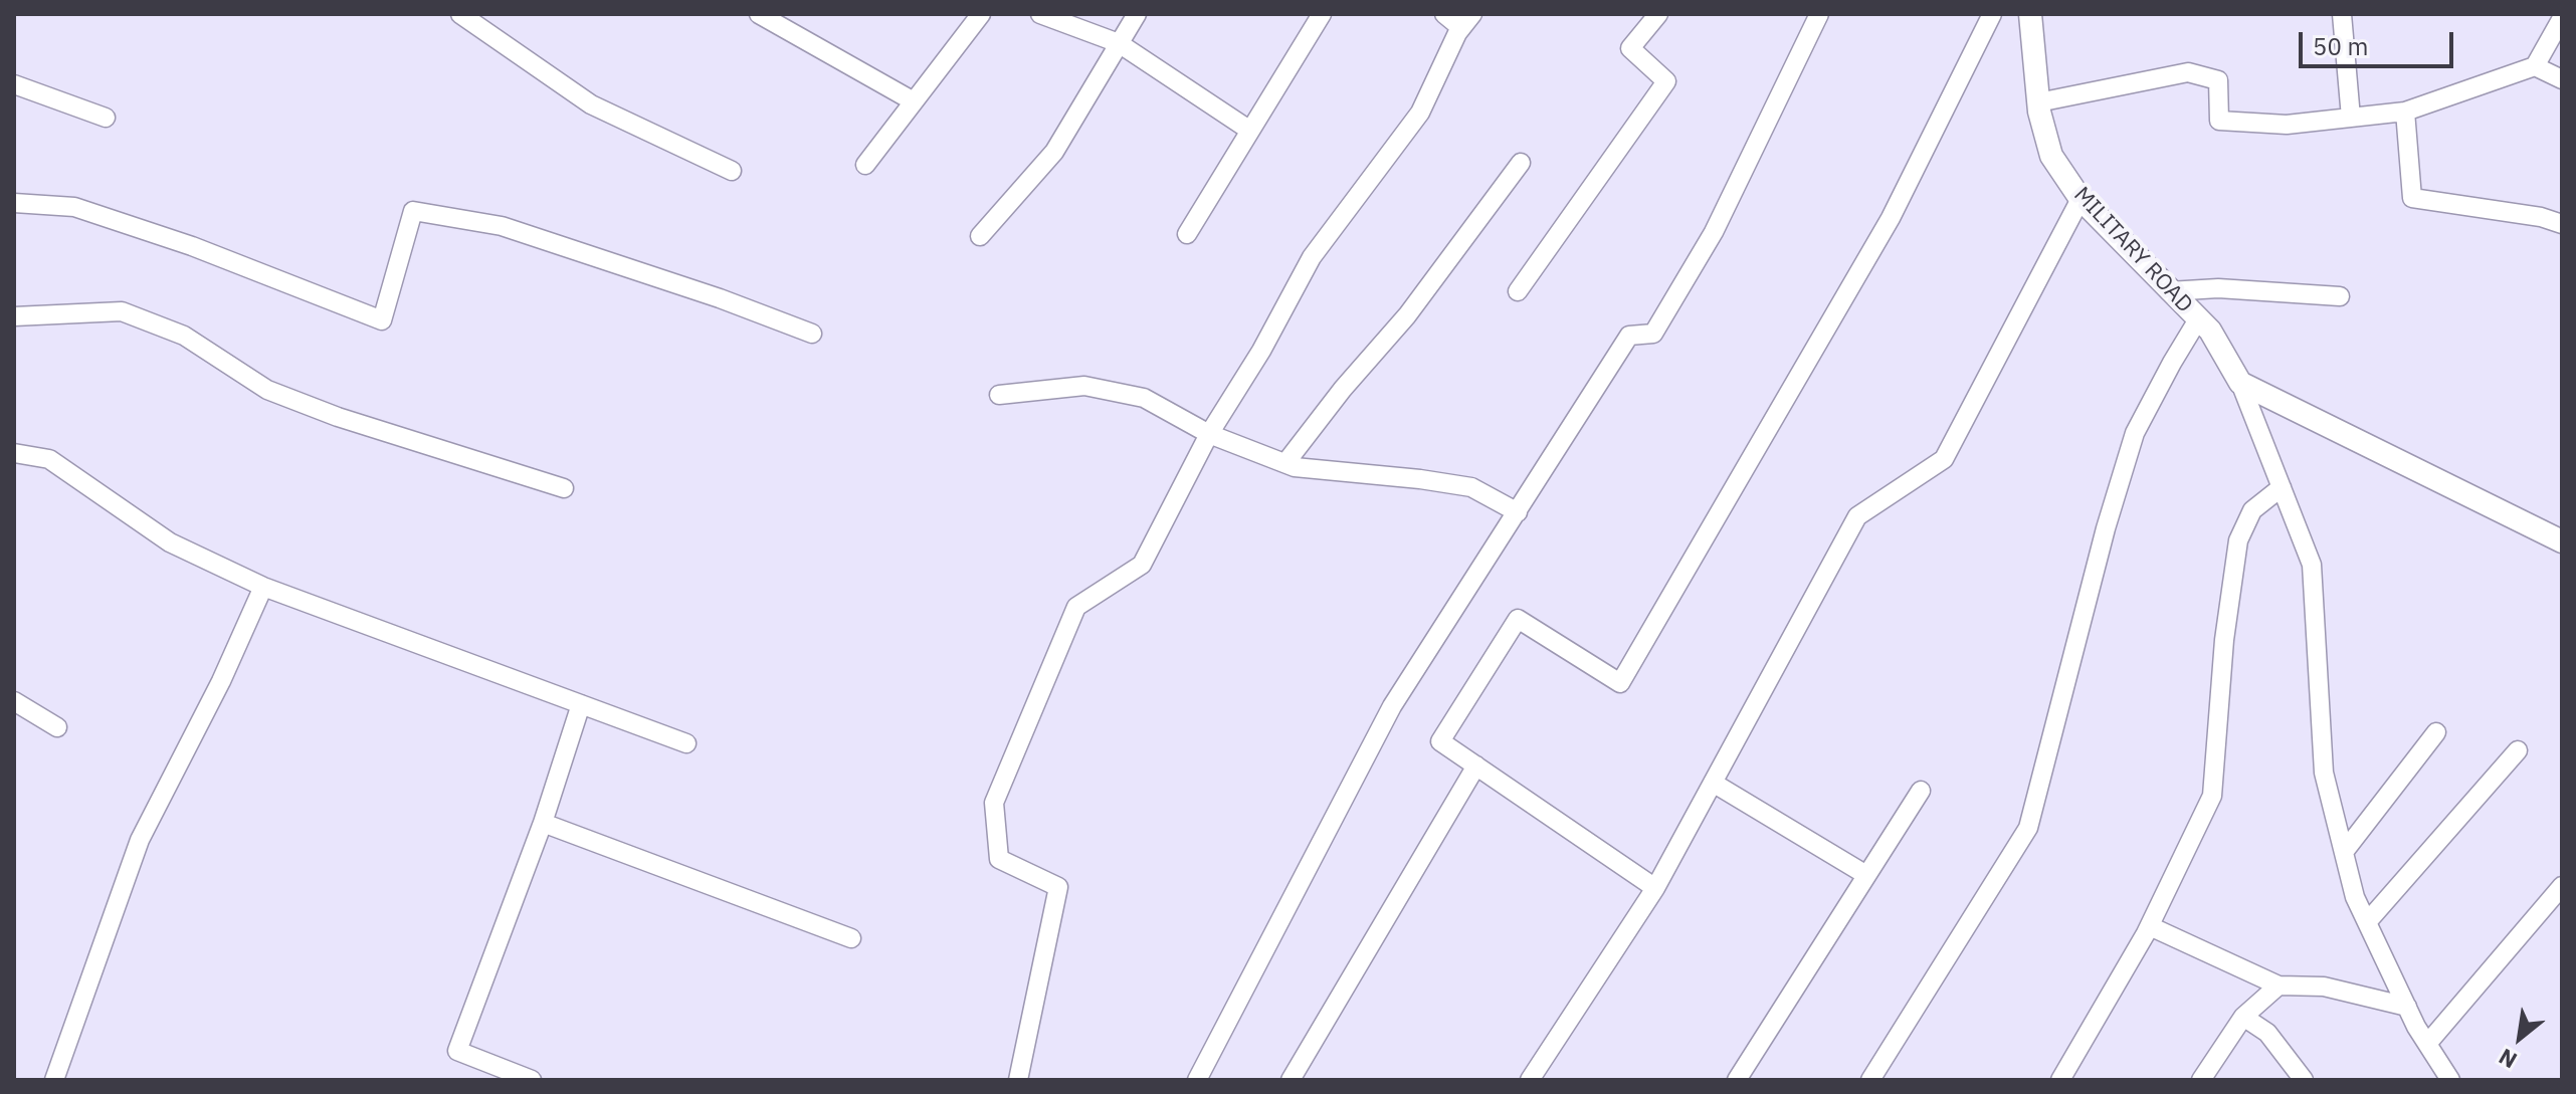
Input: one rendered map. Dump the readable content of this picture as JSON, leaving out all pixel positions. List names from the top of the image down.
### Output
{
  "streets": {
    "street": ["MILITARY ROAD"]
  },
  "scale_bar": "50 m",
  "north": "bottom left"
}
